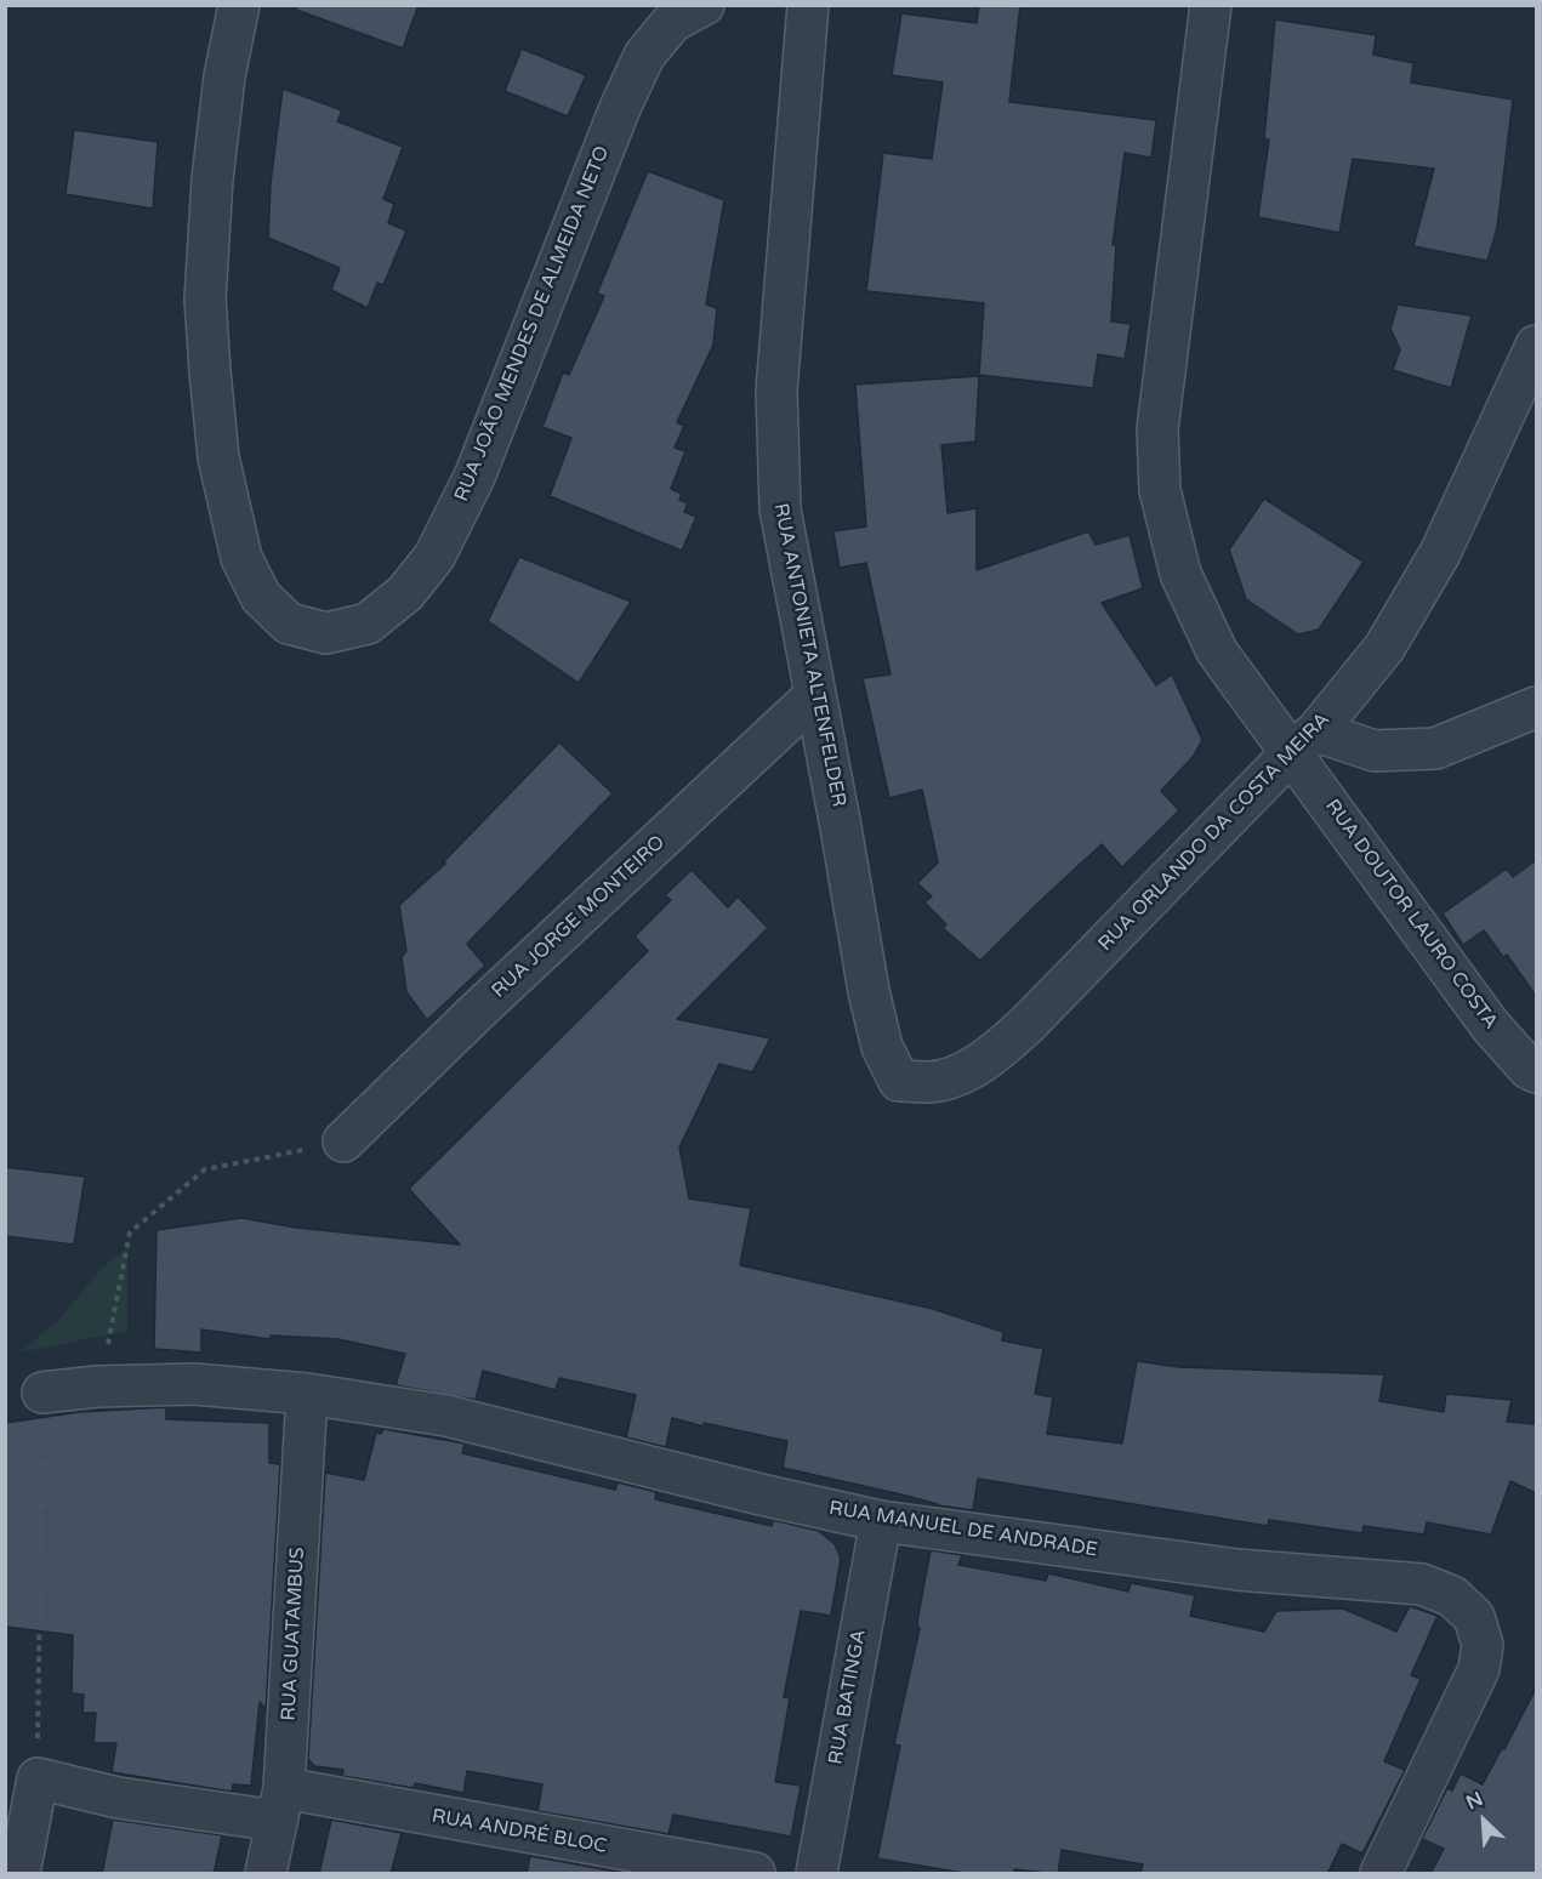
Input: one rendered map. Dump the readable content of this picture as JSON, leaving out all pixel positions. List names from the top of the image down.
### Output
{
  "streets": {
    "street": [
      "RUA JOÃO MENDES DE ALMEIDA NETO",
      "RUA ANTONIETA ALTENFELDER",
      "RUA ORLANDO DA COSTA MEIRA",
      "RUA DOUTOR LAURO COSTA",
      "RUA JORGE MONTEIRO",
      "RUA MANUEL DE ANDRADE",
      "RUA GUATAMBUS",
      "RUA BATINGA",
      "RUA ANDRÉ BLOC"
    ]
  },
  "crossings": [
    ["RUA ANTONIETA ALTENFELDER", "RUA ORLANDO DA COSTA MEIRA"],
    ["RUA ANTONIETA ALTENFELDER", "RUA JORGE MONTEIRO"],
    ["RUA ORLANDO DA COSTA MEIRA", "RUA DOUTOR LAURO COSTA"],
    ["RUA MANUEL DE ANDRADE", "RUA GUATAMBUS"],
    ["RUA MANUEL DE ANDRADE", "RUA BATINGA"],
    ["RUA GUATAMBUS", "RUA ANDRÉ BLOC"]
  ],
  "north": "top left"
}
